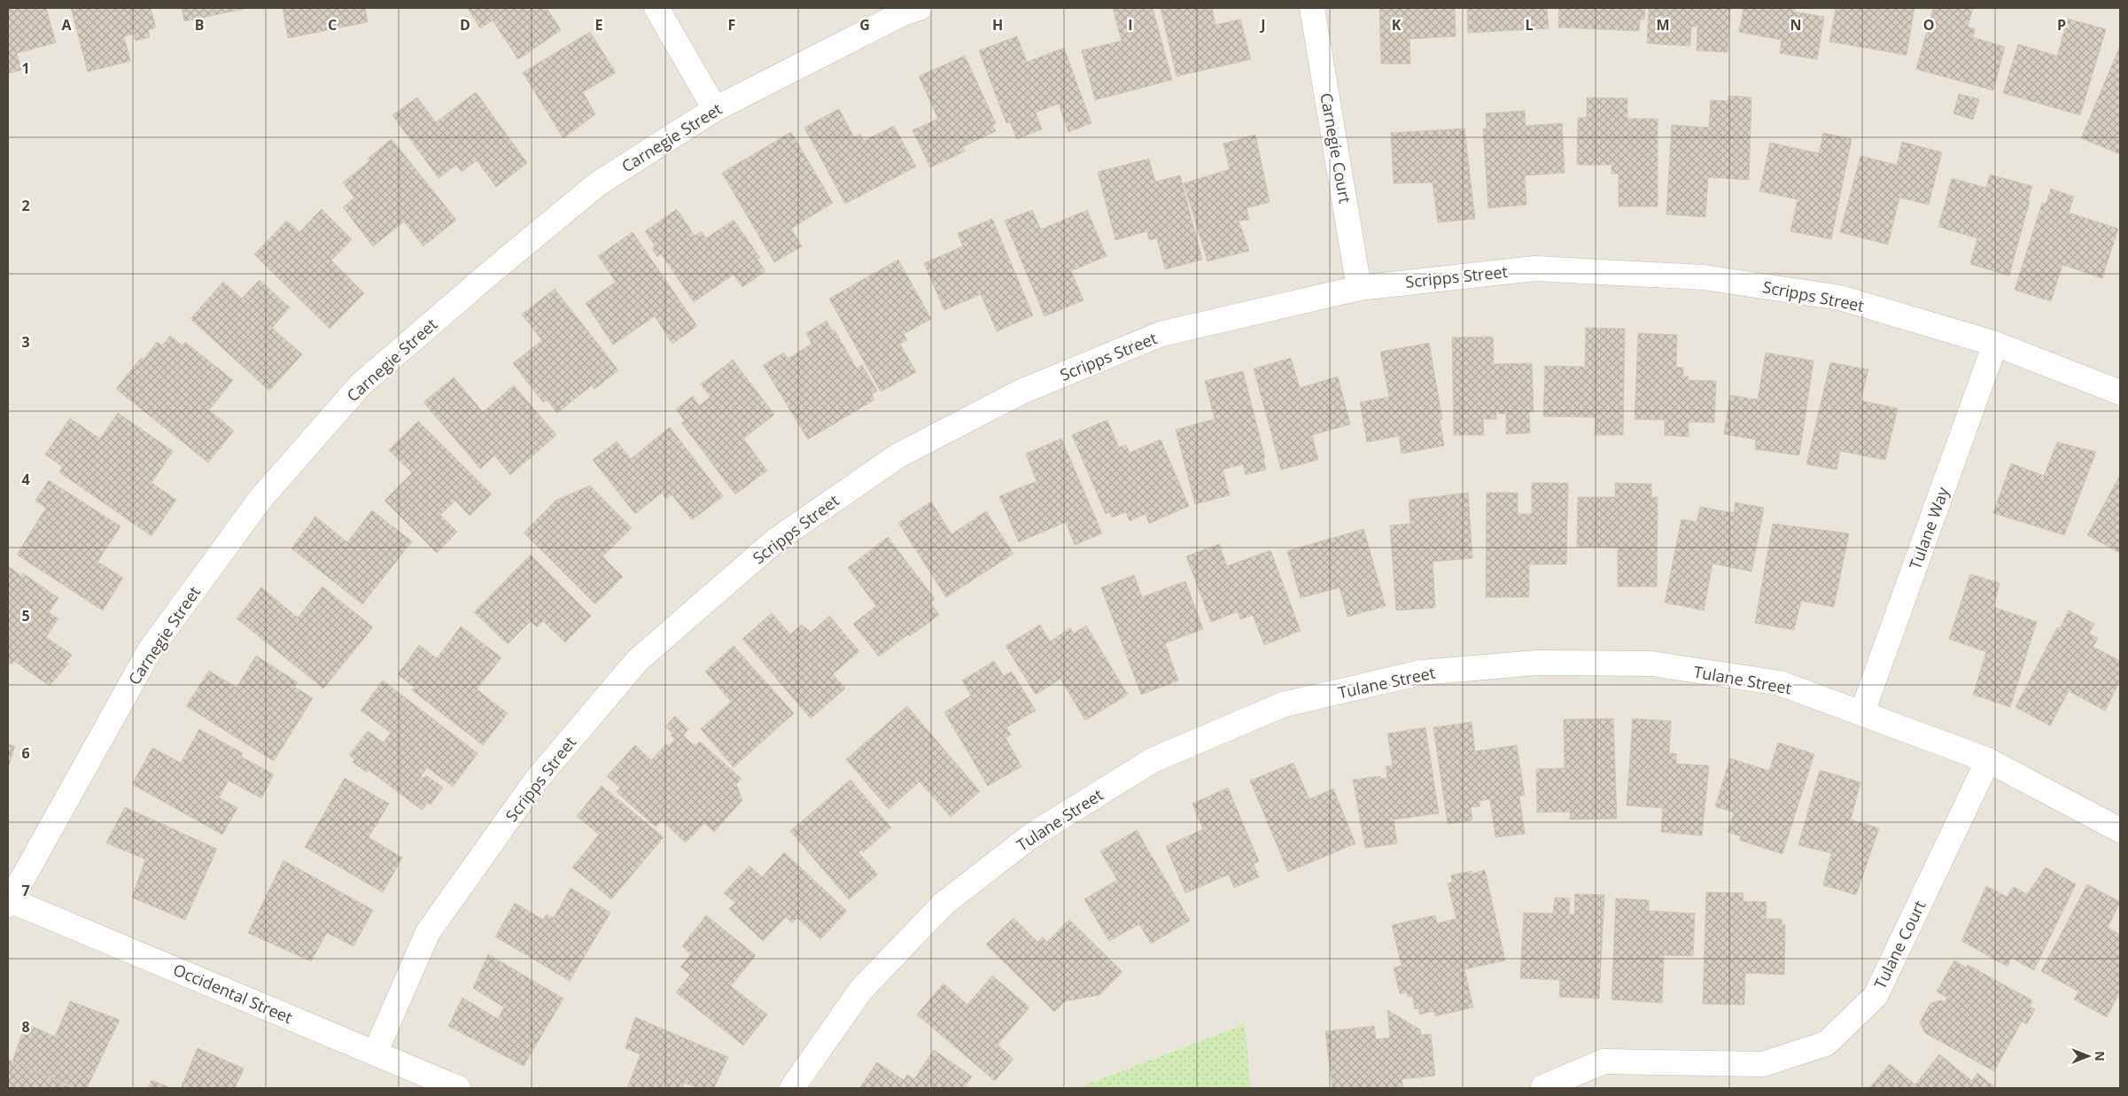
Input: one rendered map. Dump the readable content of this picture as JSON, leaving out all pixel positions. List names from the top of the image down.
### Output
{
  "streets": {
    "street": [
      "Carnegie Street",
      "Carnegie Court",
      "Scripps Street",
      "Tulane Way",
      "Tulane Street",
      "Tulane Court",
      "Occidental Street"
    ]
  },
  "crossings": [
    ["Carnegie Street", "Occidental Street"],
    ["Carnegie Court", "Scripps Street"],
    ["Scripps Street", "Tulane Way"],
    ["Scripps Street", "Occidental Street"],
    ["Tulane Way", "Tulane Street"],
    ["Tulane Street", "Tulane Court"]
  ],
  "north": "right",
  "grid": {
    "columns": [
      "A",
      "B",
      "C",
      "D",
      "E",
      "F",
      "G",
      "H",
      "I",
      "J",
      "K",
      "L",
      "M",
      "N",
      "O",
      "P"
    ],
    "rows": [
      "1",
      "2",
      "3",
      "4",
      "5",
      "6",
      "7",
      "8"
    ]
  }
}
